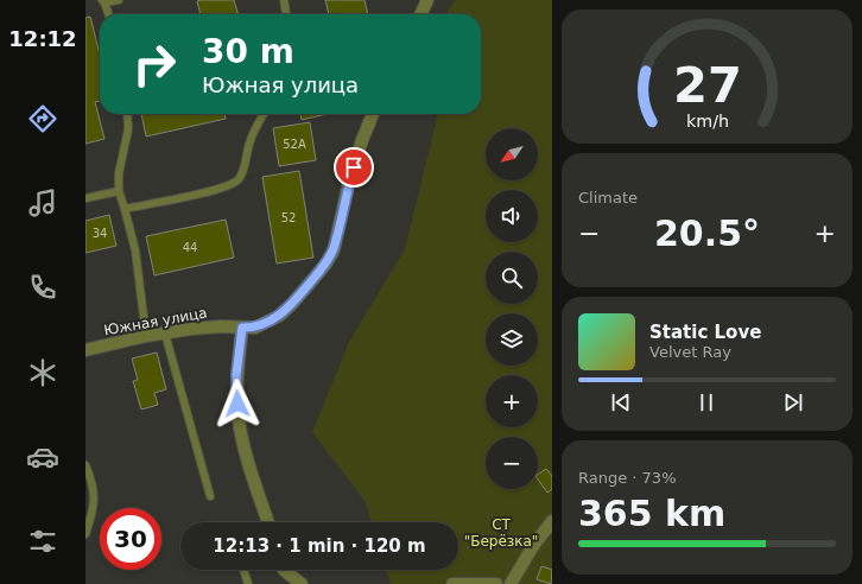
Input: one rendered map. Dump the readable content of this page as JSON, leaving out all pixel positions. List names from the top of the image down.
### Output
{
  "streets": {
    "street": ["Южная улица"]
  },
  "parks": ["СТ \"Берёзка\""],
  "house_numbers": [
    "52А",
    "52",
    "34",
    "44"
  ],
  "north": "bottom left",
  "page": {
    "tabs": "12:12",
    "turn": ["30 m", "Южная улица"],
    "map_buttons": ["+", "−"],
    "tile": [
      "Climate",
      ["Range · 73%", "365 km"]
    ],
    "heat": ["−", "20.5°", "+"],
    "song": ["Static Love", "Velvet Ray"],
    "limit": "30",
    "trip": "12:13 · 1 min · 120 m",
    "gauge": ["27", "km/h"]
  }
}
